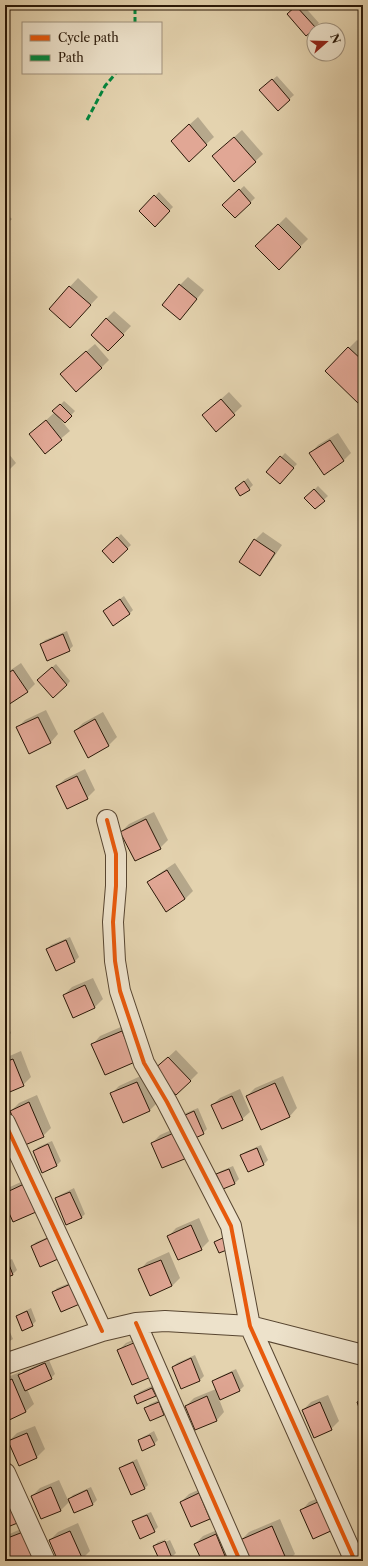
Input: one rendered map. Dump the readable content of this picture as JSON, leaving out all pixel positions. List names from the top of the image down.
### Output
{
  "legend": ["Cycle path", "Path"],
  "north": "right"
}
